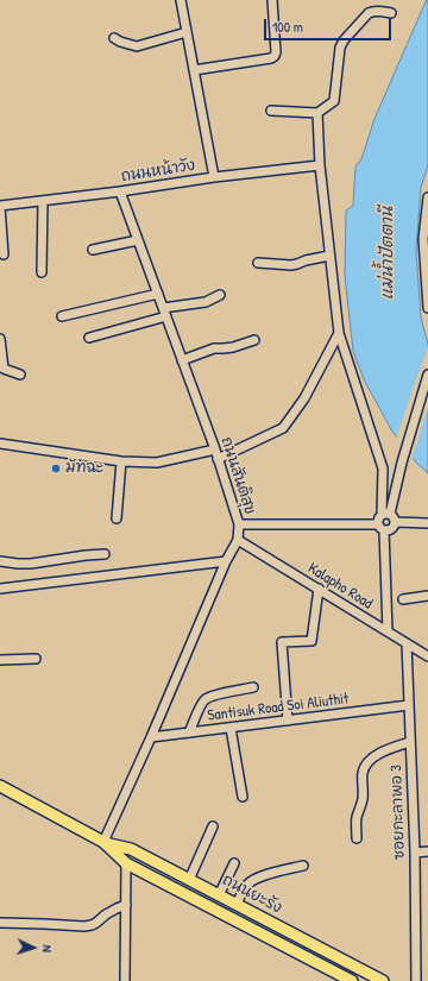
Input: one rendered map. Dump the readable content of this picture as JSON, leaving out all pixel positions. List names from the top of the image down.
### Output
{
  "streets": {
    "main road": ["ถนนยะรัง"],
    "street": [
      "ถนนหน้าวัง",
      "ถนนสันติสุข",
      "Kalapho Road",
      "Santisuk Road Soi Aliuthit",
      "ซอยกะลาพอ 3"
    ]
  },
  "crossings": [
    ["ถนนหน้าวัง", "ถนนสันติสุข"],
    ["ถนนสันติสุข", "Kalapho Road"],
    ["ถนนสันติสุข", "Santisuk Road Soi Aliuthit"],
    ["ถนนสันติสุข", "ถนนยะรัง"],
    ["Kalapho Road", "ซอยกะลาพอ 3"],
    ["Santisuk Road Soi Aliuthit", "ซอยกะลาพอ 3"]
  ],
  "water": ["แม่น้ำปัตตานี"],
  "places": ["มัทฉะ"],
  "scale_bar": "100 m",
  "north": "right"
}
